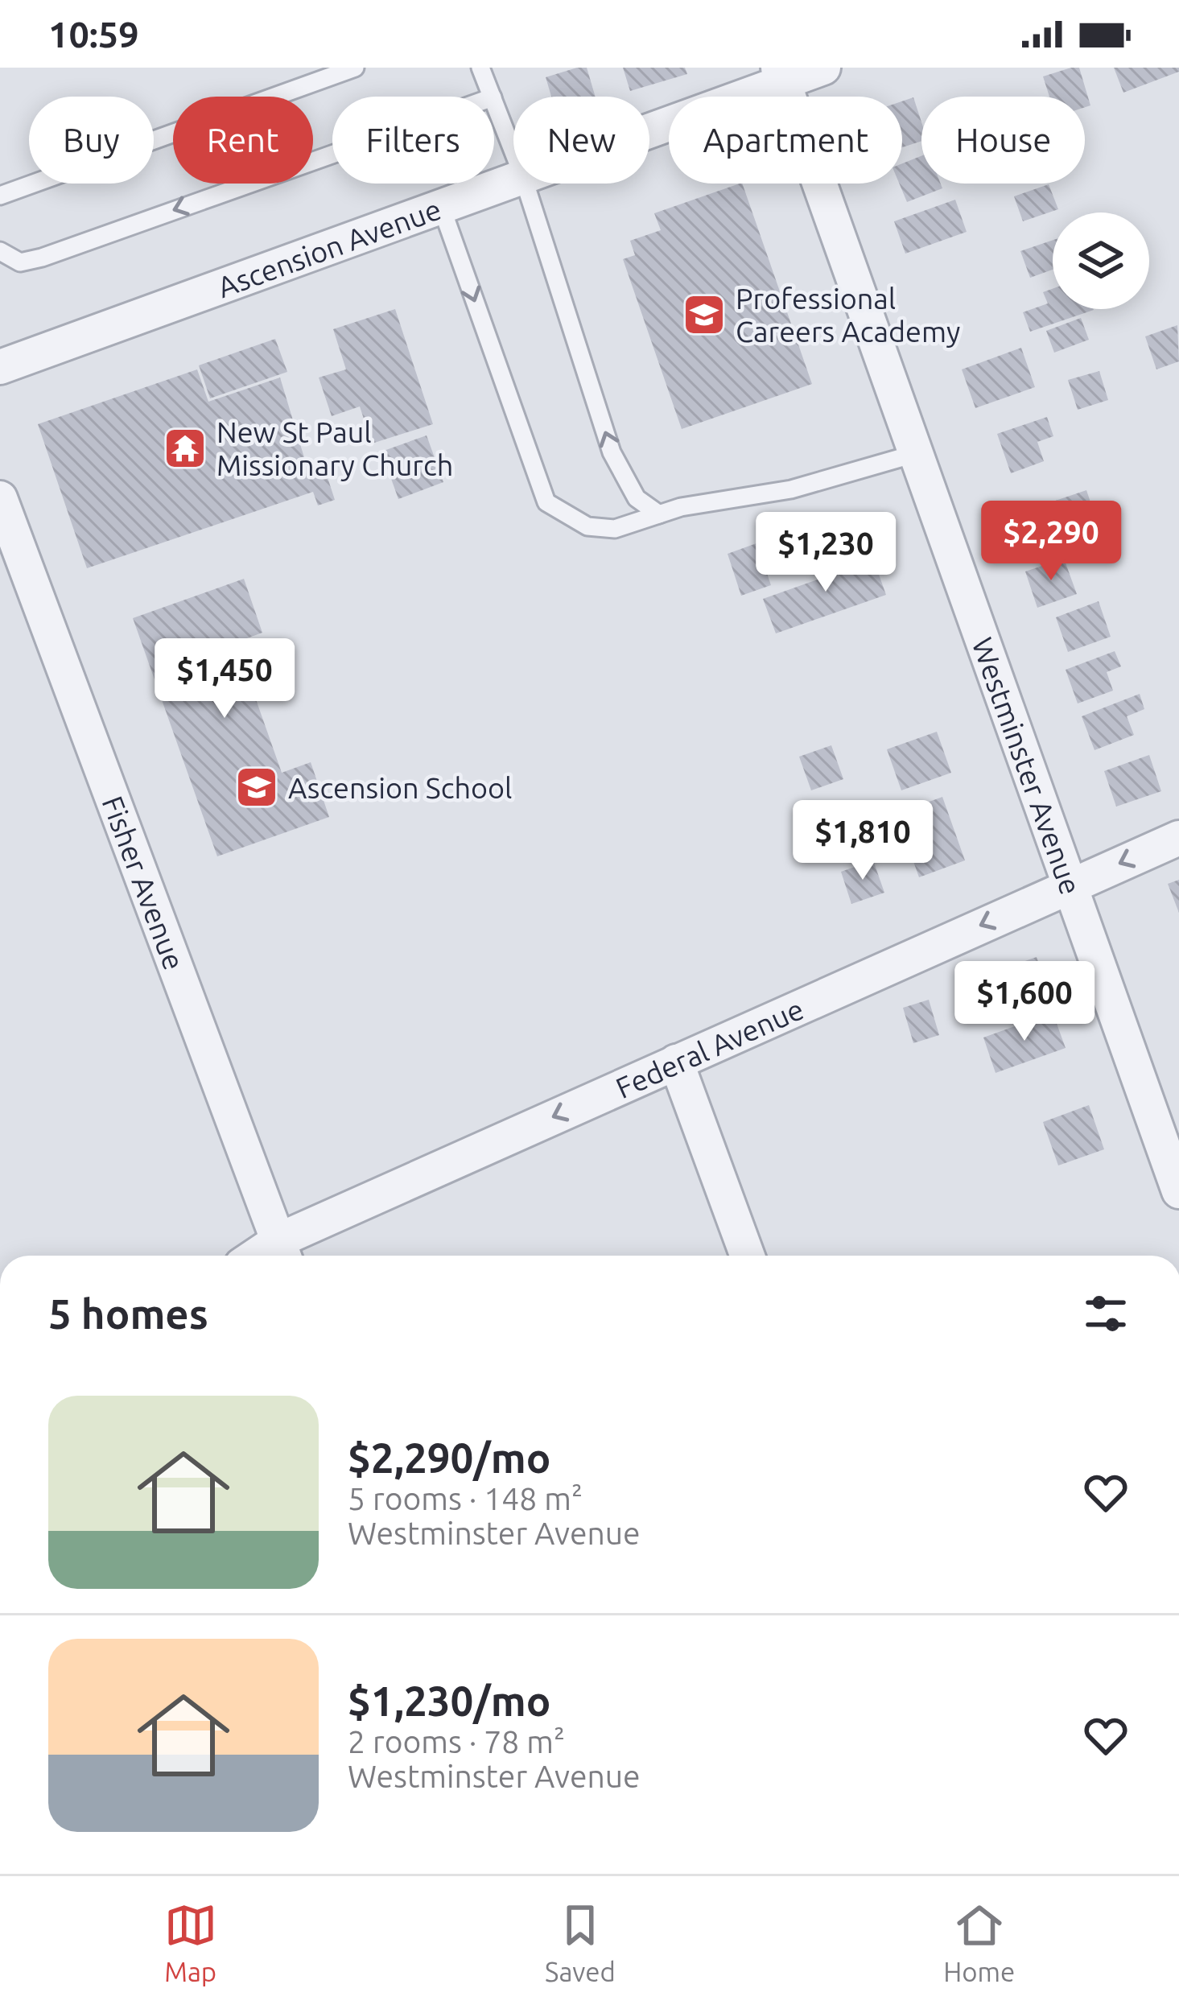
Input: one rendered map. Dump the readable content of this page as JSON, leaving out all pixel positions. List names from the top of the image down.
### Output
{
  "streets": {
    "street": [
      "Ascension Avenue",
      "Westminster Avenue",
      "Fisher Avenue",
      "Federal Avenue"
    ]
  },
  "crossings": [
    ["Ascension Avenue", "Westminster Avenue"],
    ["Westminster Avenue", "Federal Avenue"],
    ["Fisher Avenue", "Federal Avenue"]
  ],
  "one_way": ["Federal Avenue"],
  "places": {
    "school or university": ["Professional Careers Academy", "Ascension School"],
    "temple": ["New St Paul Missionary Church"]
  },
  "page": {
    "status": "10:59",
    "chip": [
      "Buy",
      "Rent",
      "Filters",
      "New",
      "Apartment",
      "House"
    ],
    "price": [
      "$2,290",
      "$1,230",
      "$1,450",
      "$1,810",
      "$1,600"
    ],
    "heading": "5 homes",
    "list": [
      {
        "name": "$2,290/mo",
        "note": "5 rooms · 148 m² · Westminster Avenue"
      },
      {
        "name": "$1,230/mo",
        "note": "2 rooms · 78 m² · Westminster Avenue"
      }
    ],
    "tabs": ["Map", "Saved", "Home"]
  }
}
